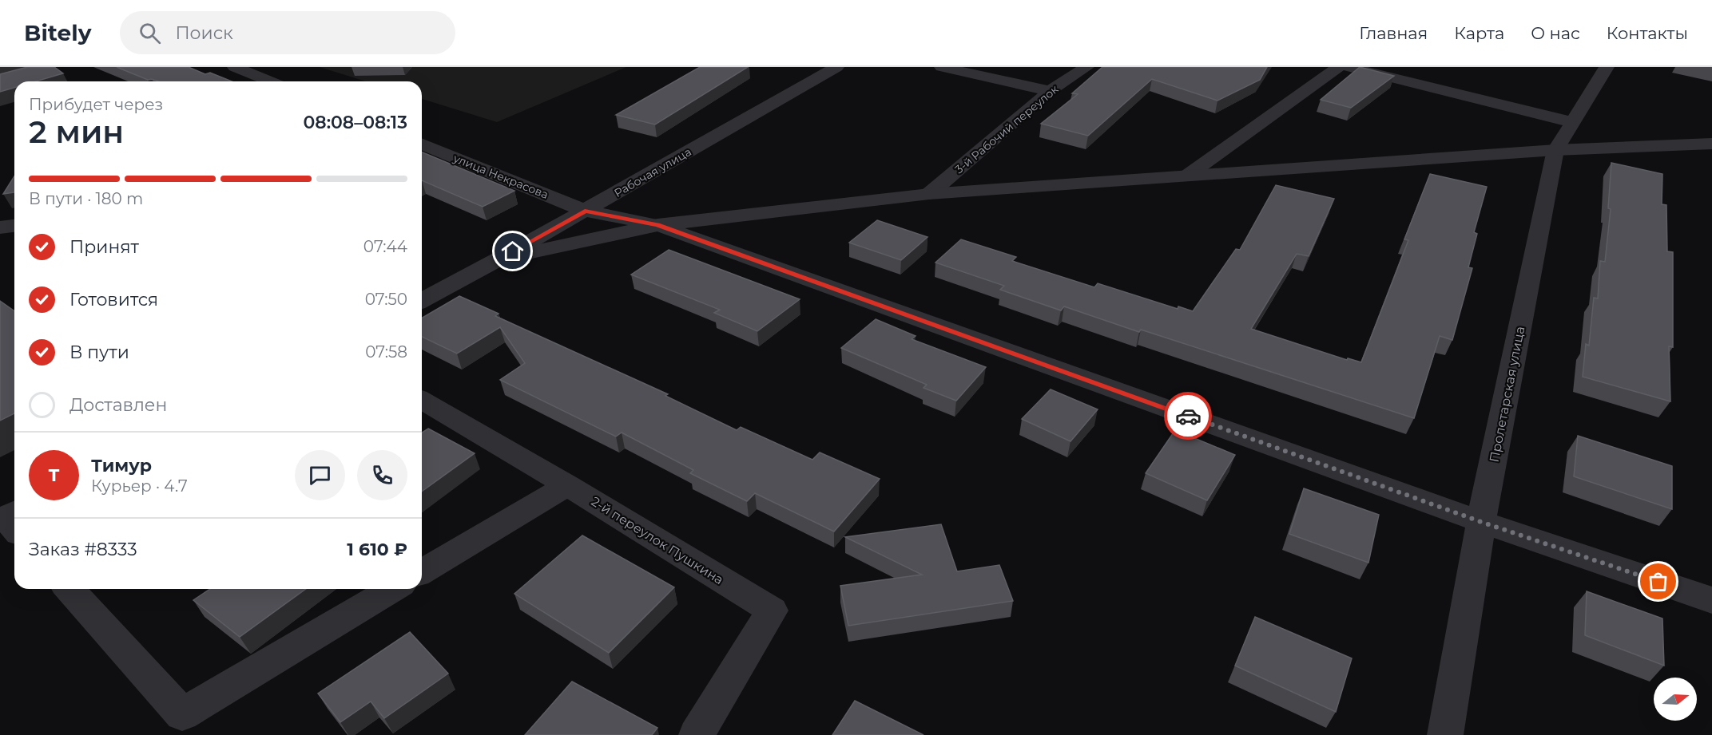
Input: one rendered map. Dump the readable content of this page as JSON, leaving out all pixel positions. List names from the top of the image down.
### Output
{
  "streets": {
    "street": [
      "3-й Рабочий переулок",
      "Рабочая улица",
      "улица Некрасова",
      "Пролетарская улица",
      "2-й переулок Пушкина"
    ]
  },
  "crossings": [
    ["Рабочая улица", "улица Некрасова"]
  ],
  "north": "right",
  "page": {
    "header": "Bitely",
    "search": "Поиск",
    "nav": [
      "Главная",
      "Карта",
      "О нас",
      "Контакты"
    ],
    "heading": ["2 мин", "Прибудет через", "08:08–08:13"],
    "panel": [
      "Тимур",
      "Курьер · 4.7",
      "Заказ #8333",
      "1 610 ₽"
    ],
    "bar": "В пути · 180 m",
    "list": [
      ["Принят", "07:44"],
      ["Готовится", "07:50"],
      ["В пути", "07:58"],
      "Доставлен"
    ],
    "round": "Т"
  }
}
